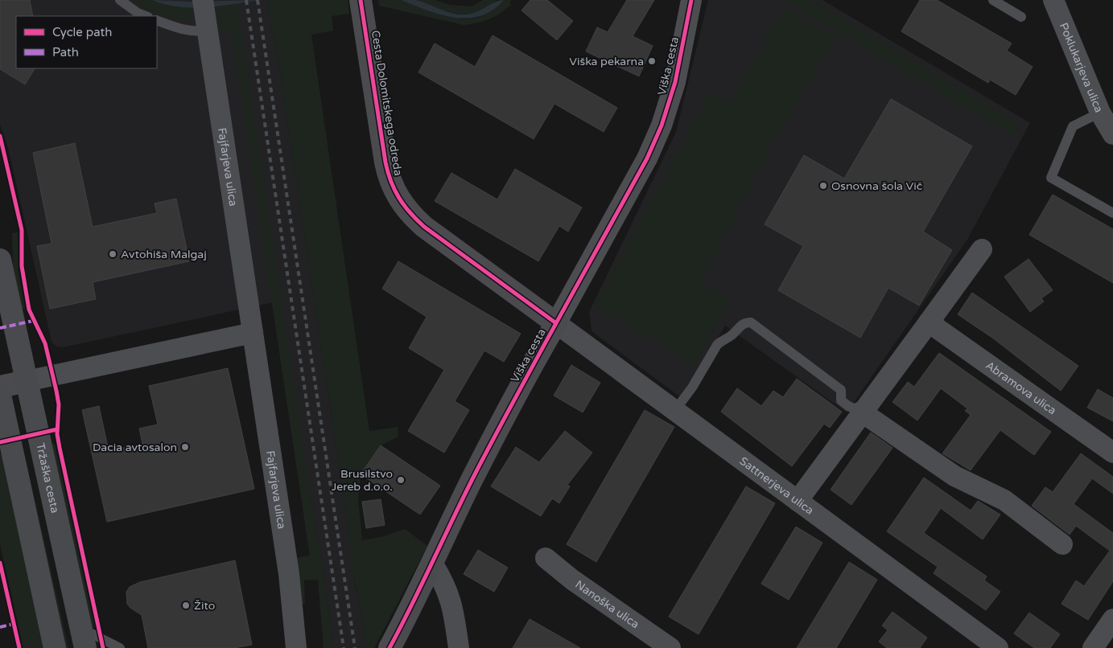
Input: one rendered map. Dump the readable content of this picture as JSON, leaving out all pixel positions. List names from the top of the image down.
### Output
{
  "streets": {
    "main road": ["Tržaška cesta"],
    "street": [
      "Viška cesta",
      "Poklukarjeva ulica",
      "Cesta Dolomitskega odreda",
      "Fajfarjeva ulica",
      "Abramova ulica",
      "Sattnerjeva ulica",
      "Nanoška ulica"
    ]
  },
  "crossings": [
    ["Viška cesta", "Cesta Dolomitskega odreda"],
    ["Viška cesta", "Sattnerjeva ulica"],
    ["Cesta Dolomitskega odreda", "Sattnerjeva ulica"]
  ],
  "places": [
    "Viška pekarna",
    "Osnovna šola Vič",
    "Avtohiša Malgaj",
    "Dacia avtosalon",
    "Brusilstvo Jereb d.o.o.",
    "Žito"
  ],
  "legend": ["Cycle path", "Path"]
}
